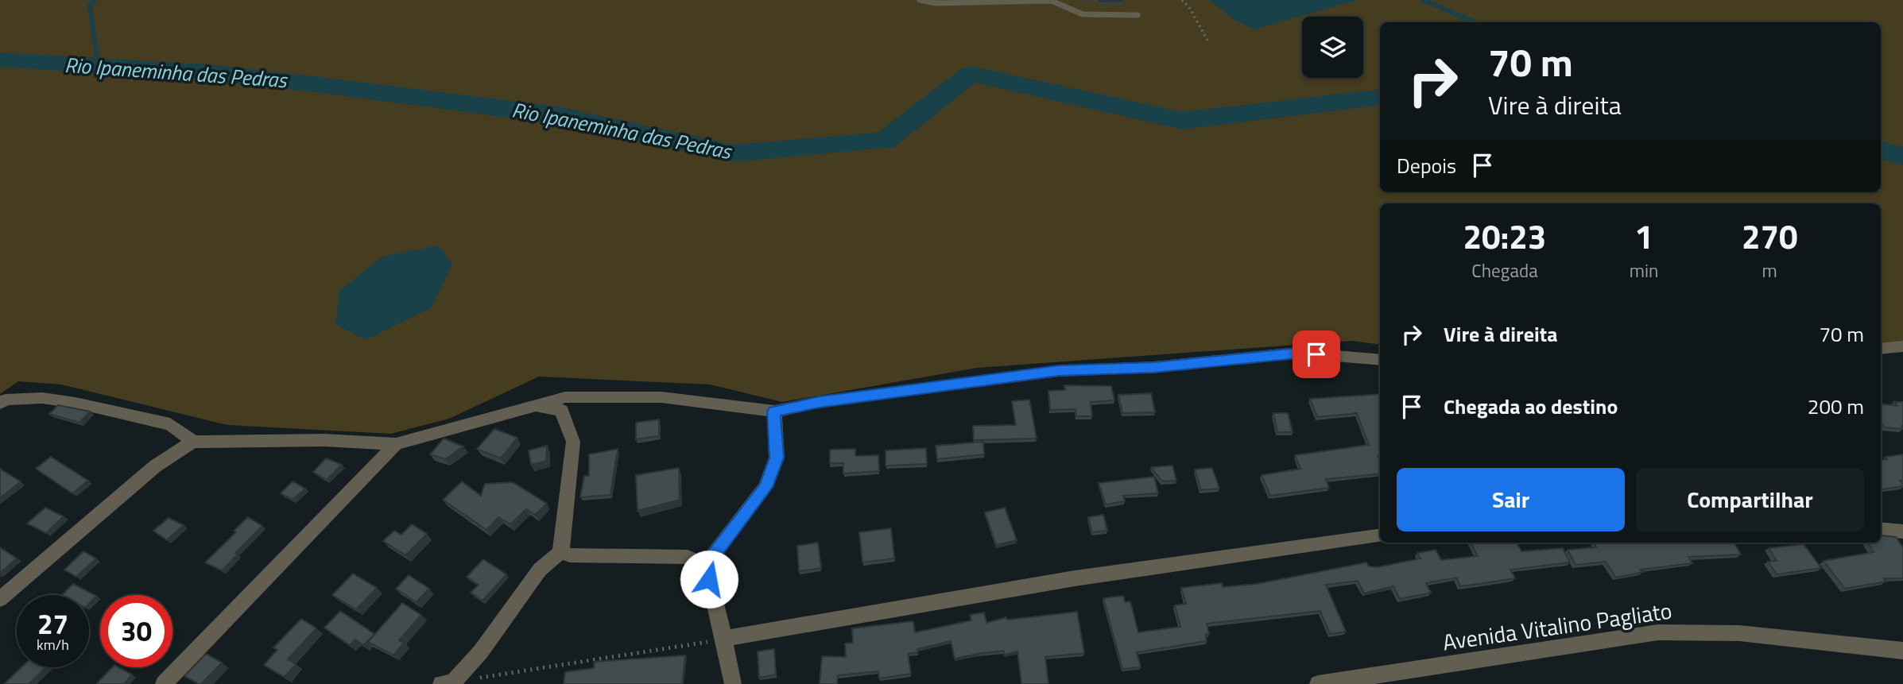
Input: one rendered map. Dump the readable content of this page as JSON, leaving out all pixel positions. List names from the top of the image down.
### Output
{
  "streets": {
    "street": ["Avenida Vitalino Pagliato"]
  },
  "water": ["Rio Ipaneminha das Pedras"],
  "page": {
    "turn": ["70 m", "Vire à direita"],
    "then": "Depois",
    "eta": [
      "20:23",
      "Chegada",
      "1",
      "min",
      "270",
      "m"
    ],
    "list": [
      {
        "name": "Vire à direita",
        "value": "70 m"
      },
      {
        "name": "Chegada ao destino",
        "value": "200 m"
      }
    ],
    "buttons": ["Sair", "Compartilhar"],
    "speed": "27 km/h",
    "limit": "30"
  }
}
